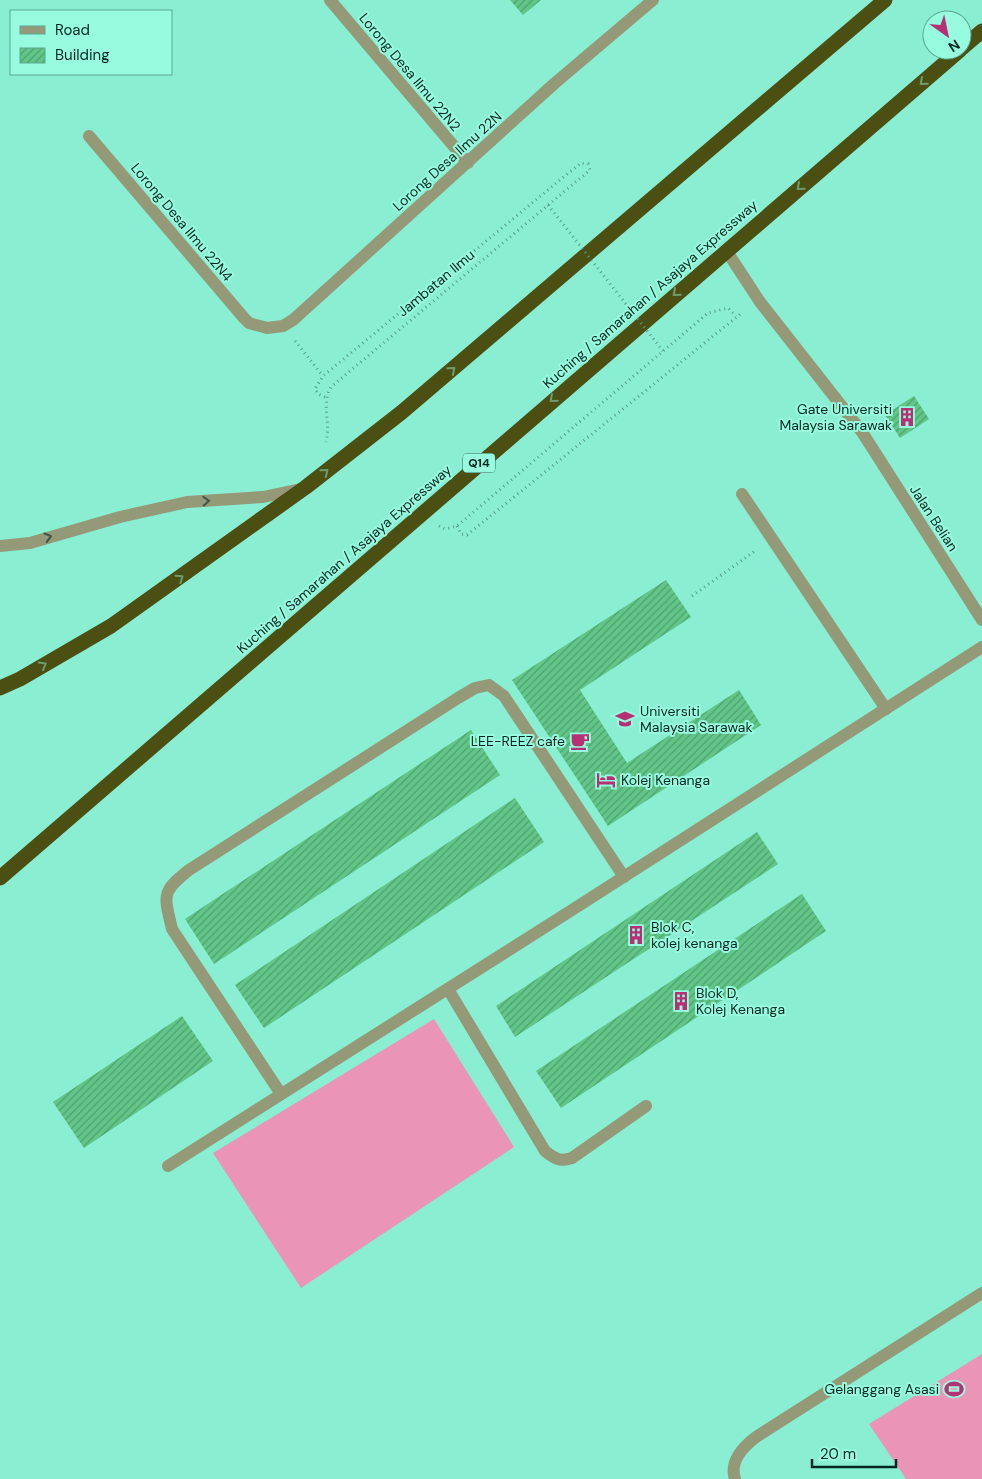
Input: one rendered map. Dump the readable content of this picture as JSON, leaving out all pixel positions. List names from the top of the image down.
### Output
{
  "streets": {
    "highway": ["Kuching / Samarahan / Asajaya Expressway", "Q14"],
    "street": [
      "Lorong Desa Ilmu 22N2",
      "Lorong Desa Ilmu 22N",
      "Lorong Desa Ilmu 22N4",
      "Jalan Belian"
    ],
    "path": ["Jambatan Ilmu"]
  },
  "crossings": [
    ["Lorong Desa Ilmu 22N2", "Lorong Desa Ilmu 22N"],
    ["Lorong Desa Ilmu 22N", "Lorong Desa Ilmu 22N4"],
    ["Kuching / Samarahan / Asajaya Expressway", "Jalan Belian"]
  ],
  "places": {
    "building": ["Gate Universiti Malaysia Sarawak", "Blok C, kolej kenanga", "Blok D, Kolej Kenanga"],
    "school or university": ["Universiti Malaysia Sarawak"],
    "cafe": ["LEE-REEZ cafe"],
    "hotel": ["Kolej Kenanga"],
    "sports": ["Gelanggang Asasi"]
  },
  "legend": ["Road", "Building"],
  "scale_bar": "20 m",
  "north": "bottom right"
}
